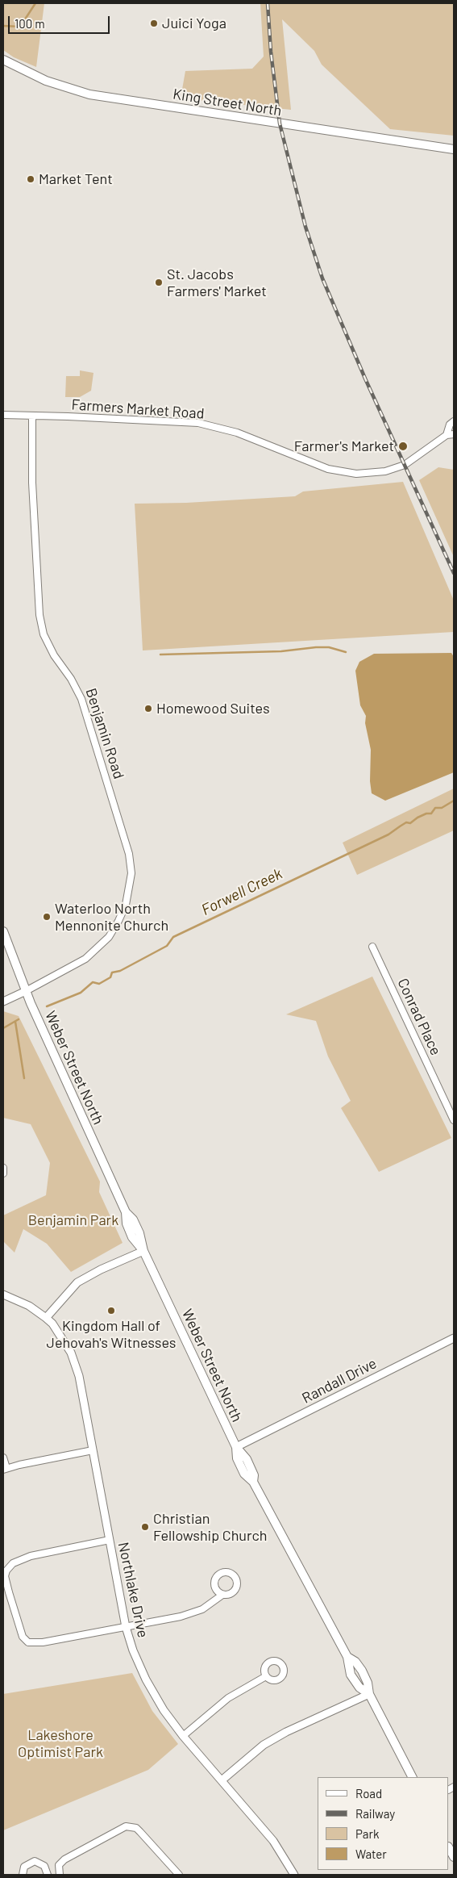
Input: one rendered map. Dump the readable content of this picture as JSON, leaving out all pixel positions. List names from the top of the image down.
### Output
{
  "streets": {
    "main road": ["King Street North", "Weber Street North"],
    "street": [
      "Farmers Market Road",
      "Benjamin Road",
      "Conrad Place",
      "Randall Drive",
      "Northlake Drive"
    ]
  },
  "crossings": [
    ["Farmers Market Road", "Benjamin Road"],
    ["Benjamin Road", "Weber Street North"],
    ["Weber Street North", "Randall Drive"]
  ],
  "water": ["Forwell Creek"],
  "parks": ["Benjamin Park", "Lakeshore Optimist Park"],
  "places": [
    "Juici Yoga",
    "Market Tent",
    "St. Jacobs Farmers' Market",
    "Farmer's Market",
    "Homewood Suites",
    "Waterloo North Mennonite Church",
    "Kingdom Hall of Jehovah's Witnesses",
    "Christian Fellowship Church"
  ],
  "legend": [
    "Road",
    "Railway",
    "Park",
    "Water"
  ],
  "scale_bar": "100 m"
}
